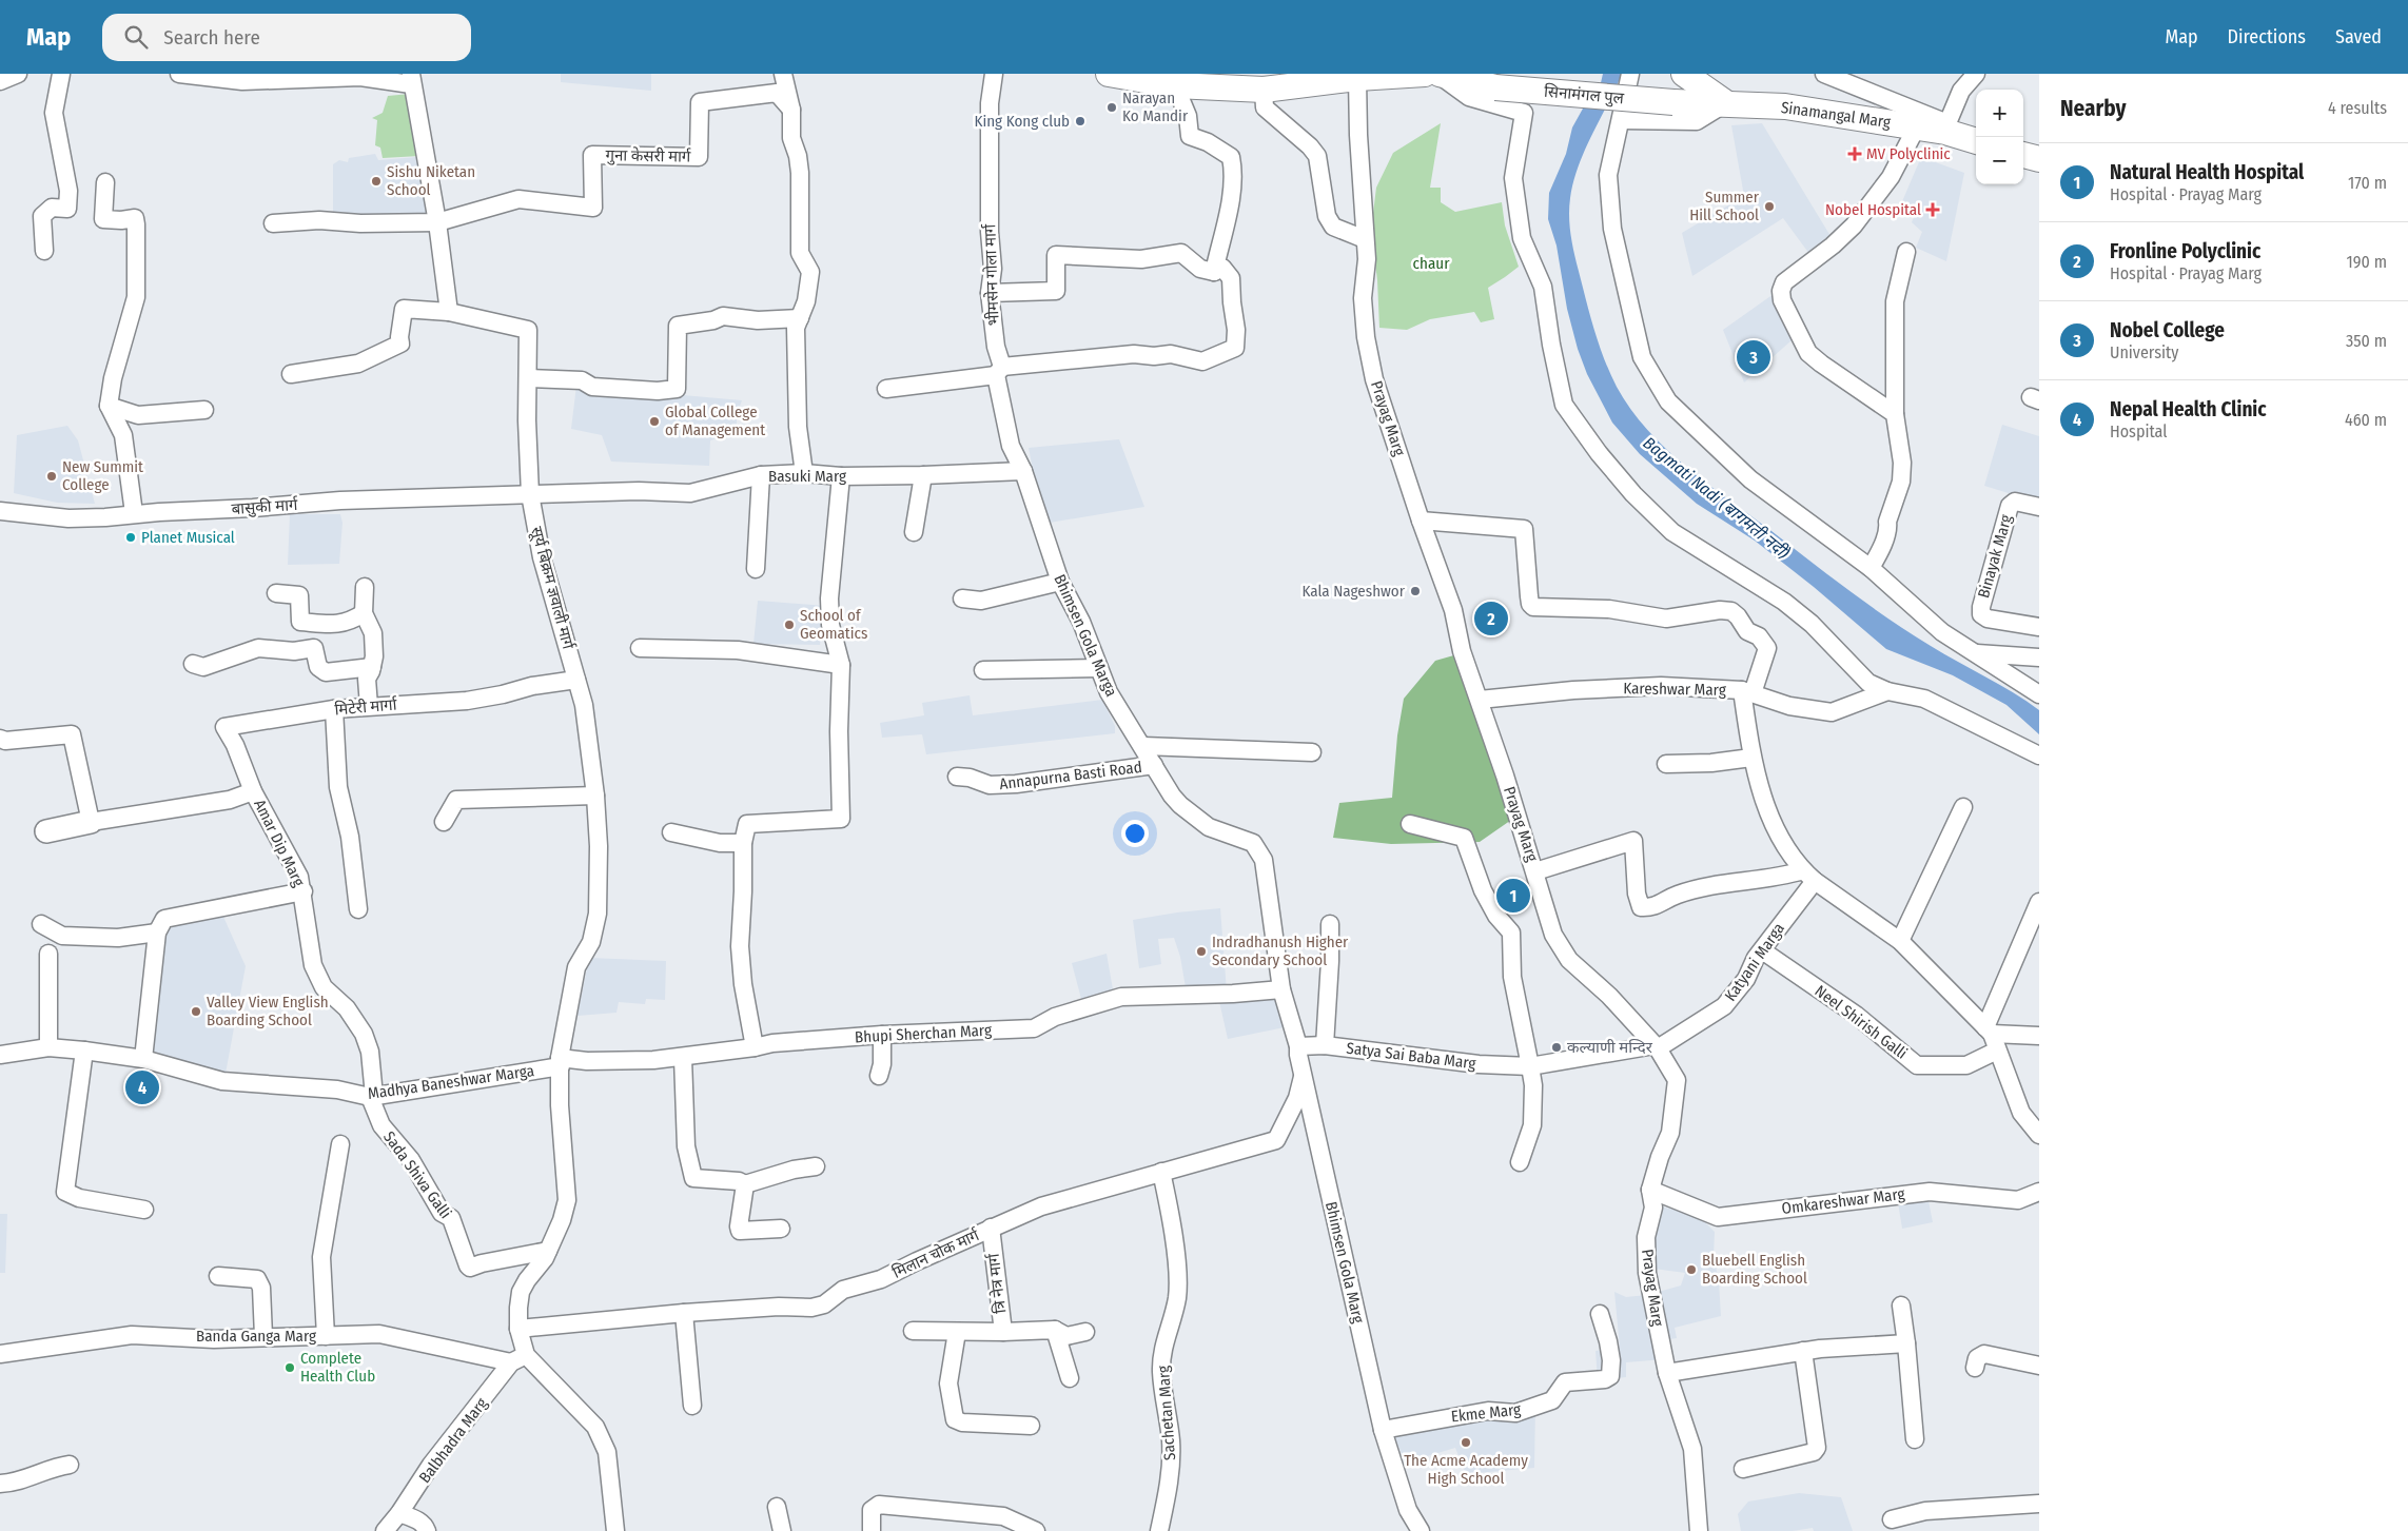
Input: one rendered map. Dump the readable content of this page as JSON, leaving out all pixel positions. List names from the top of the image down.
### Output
{
  "streets": {
    "main road": ["सिनामंगल पुल", "Sinamangal Marg"],
    "street": [
      "गुना केसरी मार्ग",
      "भीमसेन गोला मार्ग",
      "Prayag Marg",
      "Basuki Marg",
      "बासुकी मार्ग",
      "Binayak Marg",
      "सूर्य बिक्रम ज्ञवाली मार्ग",
      "Bhimsen Gola Marga",
      "Kareshwar Marg",
      "मिटेरी मार्गा",
      "Annapurna Basti Road",
      "Amar Dip Marg",
      "Katyani Marga",
      "Neel Shirish Galli",
      "Bhupi Sherchan Marg",
      "Satya Sai Baba Marg",
      "Madhya Baneshwar Marga",
      "Sada Shiva Galli",
      "Omkareshwar Marg",
      "मिलान चोक मार्ग",
      "Bhimsen Gola Marg",
      "त्रि नेत्र मार्ग",
      "Banda Ganga Marg",
      "Sachetan Marg",
      "Ekme Marg",
      "Balbhadra Marg"
    ]
  },
  "crossings": [
    ["सिनामंगल पुल", "Sinamangal Marg"],
    ["भीमसेन गोला मार्ग", "Basuki Marg"],
    ["भीमसेन गोला मार्ग", "Bhimsen Gola Marga"],
    ["Prayag Marg", "Kareshwar Marg"],
    ["Prayag Marg", "Katyani Marga"],
    ["Prayag Marg", "Satya Sai Baba Marg"],
    ["Prayag Marg", "Omkareshwar Marg"],
    ["Basuki Marg", "बासुकी मार्ग"],
    ["Basuki Marg", "सूर्य बिक्रम ज्ञवाली मार्ग"],
    ["Basuki Marg", "Bhimsen Gola Marga"],
    ["बासुकी मार्ग", "सूर्य बिक्रम ज्ञवाली मार्ग"],
    ["सूर्य बिक्रम ज्ञवाली मार्ग", "मिटेरी मार्गा"],
    ["सूर्य बिक्रम ज्ञवाली मार्ग", "Bhupi Sherchan Marg"],
    ["सूर्य बिक्रम ज्ञवाली मार्ग", "Madhya Baneshwar Marga"],
    ["सूर्य बिक्रम ज्ञवाली मार्ग", "Sada Shiva Galli"],
    ["सूर्य बिक्रम ज्ञवाली मार्ग", "मिलान चोक मार्ग"],
    ["सूर्य बिक्रम ज्ञवाली मार्ग", "Banda Ganga Marg"],
    ["सूर्य बिक्रम ज्ञवाली मार्ग", "Balbhadra Marg"],
    ["Bhimsen Gola Marga", "Annapurna Basti Road"],
    ["Bhimsen Gola Marga", "Bhupi Sherchan Marg"],
    ["Bhimsen Gola Marga", "Bhimsen Gola Marg"],
    ["Kareshwar Marg", "Katyani Marga"],
    ["मिटेरी मार्गा", "Amar Dip Marg"],
    ["Amar Dip Marg", "Madhya Baneshwar Marga"],
    ["Amar Dip Marg", "Sada Shiva Galli"],
    ["Katyani Marga", "Neel Shirish Galli"],
    ["Katyani Marga", "Satya Sai Baba Marg"],
    ["Bhupi Sherchan Marg", "Madhya Baneshwar Marga"],
    ["Bhupi Sherchan Marg", "Bhimsen Gola Marg"],
    ["Satya Sai Baba Marg", "Bhimsen Gola Marg"],
    ["Madhya Baneshwar Marga", "Sada Shiva Galli"],
    ["मिलान चोक मार्ग", "Bhimsen Gola Marg"],
    ["मिलान चोक मार्ग", "त्रि नेत्र मार्ग"],
    ["मिलान चोक मार्ग", "Sachetan Marg"],
    ["Bhimsen Gola Marg", "Ekme Marg"],
    ["Banda Ganga Marg", "Balbhadra Marg"]
  ],
  "water": ["Bagmati Nadi (बागमती नदी)"],
  "parks": ["chaur"],
  "places": {
    "other": [
      "Narayan Ko Mandir",
      "King Kong club",
      "Sishu Niketan School",
      "Summer Hill School",
      "Global College of Management",
      "New Summit College",
      "Planet Musical",
      "Kala Nageshwor",
      "School of Geomatics",
      "Indradhanush Higher Secondary School",
      "Valley View English Boarding School",
      "कल्याणी मन्दिर",
      "Bluebell English Boarding School",
      "Complete Health Club",
      "The Acme Academy High School"
    ],
    "health": ["MV Polyclinic", "Nobel Hospital"]
  },
  "page": {
    "header": "Map",
    "search": "Search here",
    "nav": ["Map", "Directions", "Saved"],
    "heading": ["Nearby", "4 results"],
    "map_buttons": ["+", "−"],
    "list": [
      {
        "mark": "1",
        "name": "Natural Health Hospital",
        "note": "Hospital · Prayag Marg",
        "value": "170 m"
      },
      {
        "mark": "2",
        "name": "Fronline Polyclinic",
        "note": "Hospital · Prayag Marg",
        "value": "190 m"
      },
      {
        "mark": "3",
        "name": "Nobel College",
        "note": "University",
        "value": "350 m"
      },
      {
        "mark": "4",
        "name": "Nepal Health Clinic",
        "note": "Hospital",
        "value": "460 m"
      }
    ],
    "pins": [
      "3",
      "2",
      "1",
      "4"
    ]
  }
}
